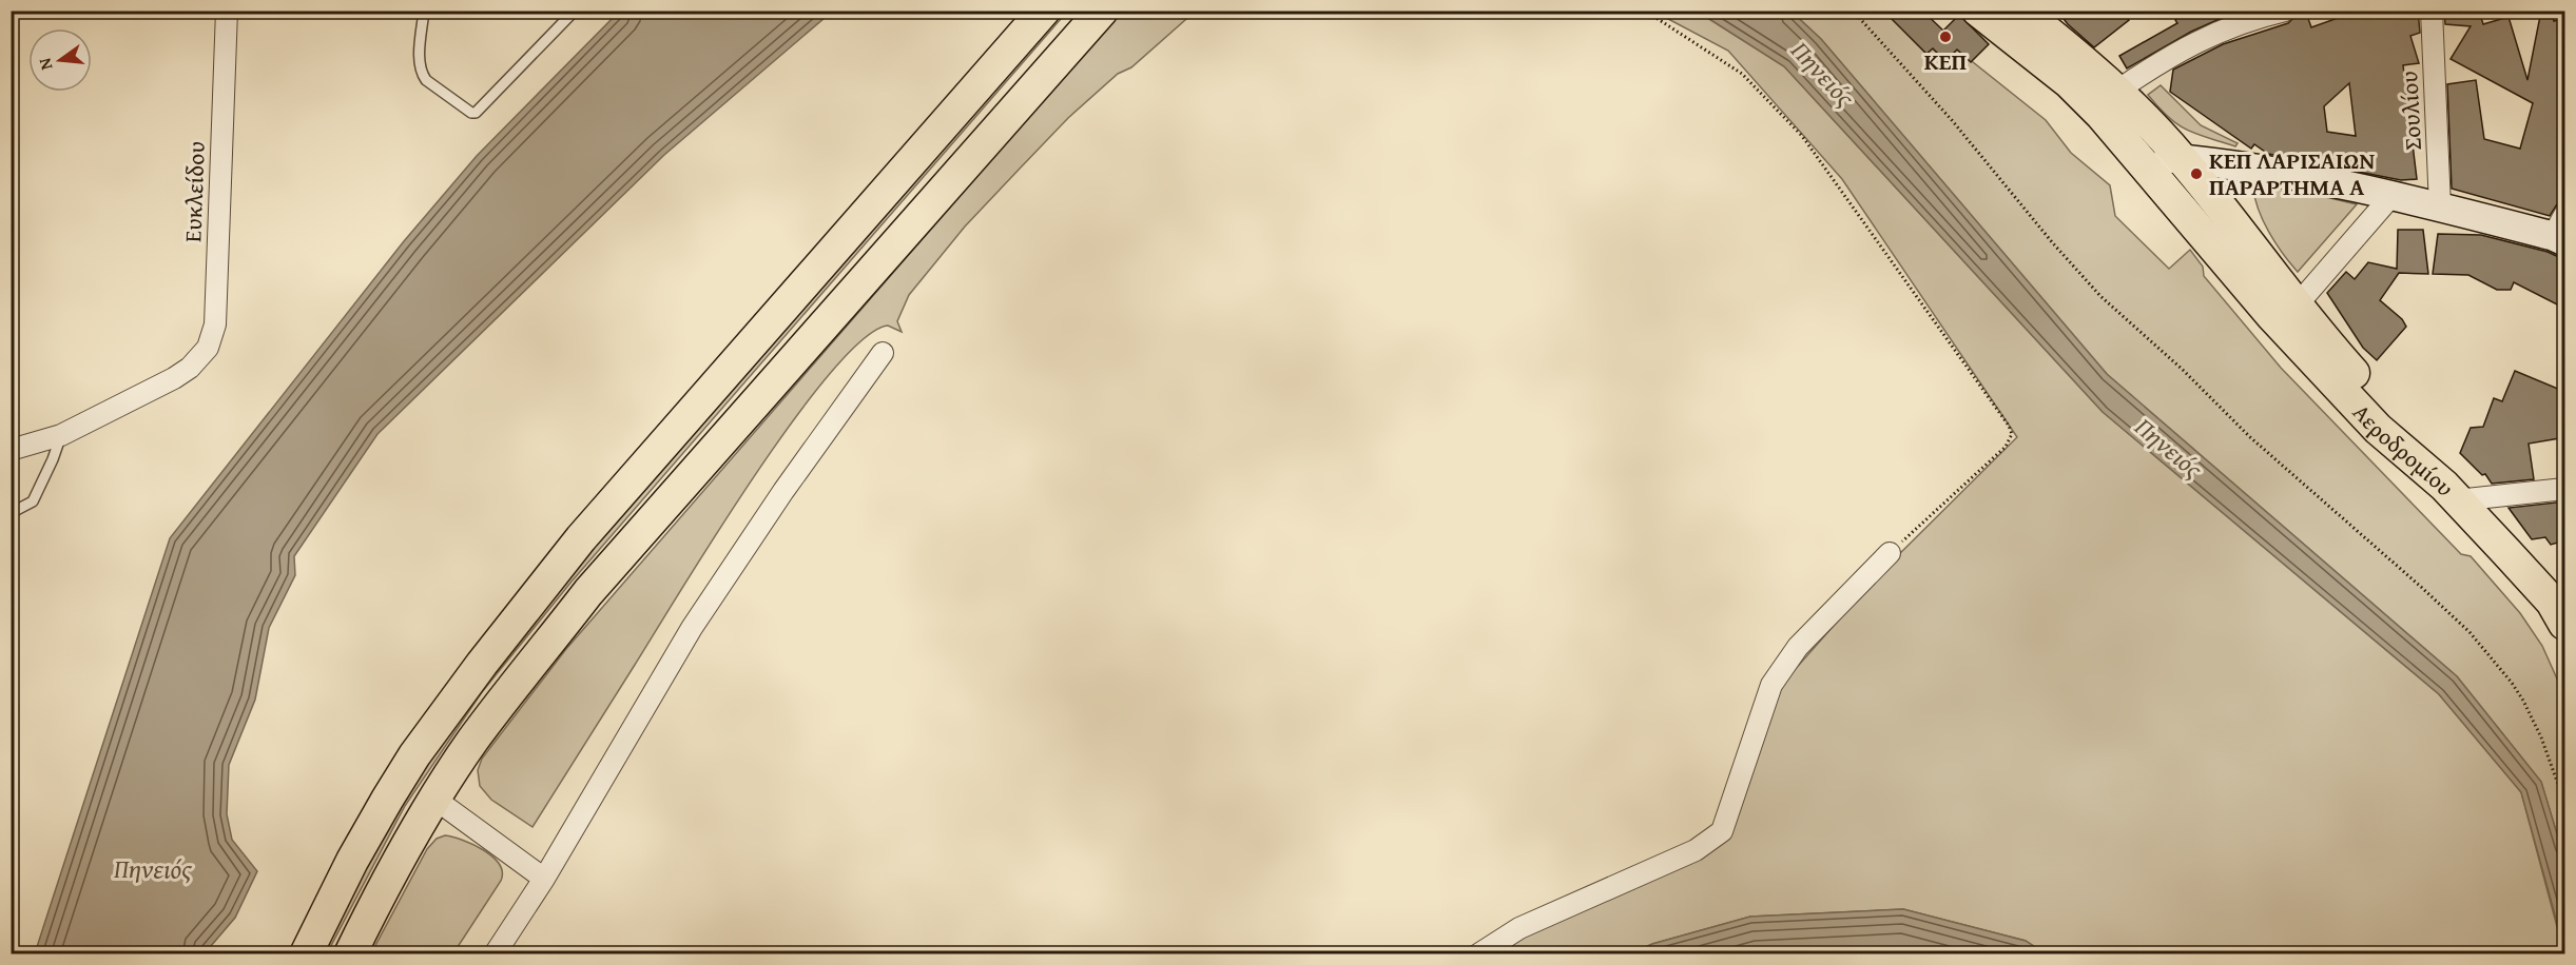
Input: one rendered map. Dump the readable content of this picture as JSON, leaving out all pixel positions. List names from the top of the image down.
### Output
{
  "streets": {
    "main road": ["Αεροδρομίου"],
    "street": ["Σουλίου", "Ευκλείδου"]
  },
  "water": ["Πηνειός"],
  "places": ["ΚΕΠ", "ΚΕΠ ΛΑΡΙΣΑΙΩΝ ΠΑΡΑΡΤΗΜΑ A"],
  "north": "left"
}
